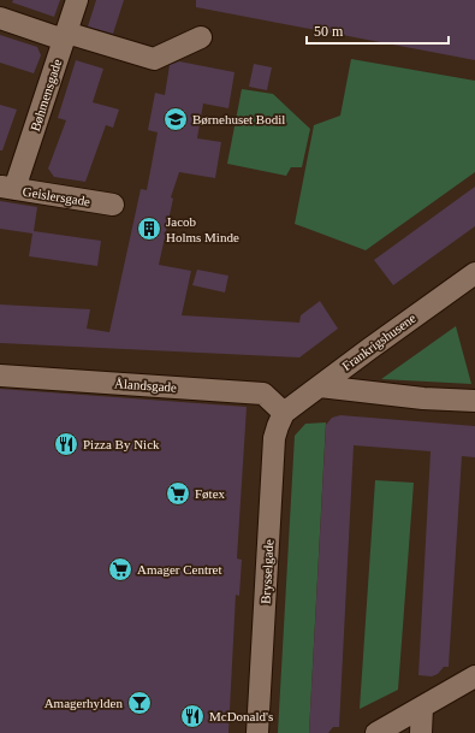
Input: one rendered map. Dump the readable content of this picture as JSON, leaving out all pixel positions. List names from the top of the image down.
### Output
{
  "streets": {
    "street": [
      "Bøhmensgade",
      "Geislersgade",
      "Frankrigshusene",
      "Ålandsgade",
      "Brysselgade"
    ]
  },
  "crossings": [
    ["Bøhmensgade", "Geislersgade"],
    ["Frankrigshusene", "Ålandsgade"],
    ["Frankrigshusene", "Brysselgade"],
    ["Ålandsgade", "Brysselgade"]
  ],
  "places": {
    "school or university": ["Børnehuset Bodil"],
    "building": ["Jacob Holms Minde"],
    "restaurant": ["Pizza By Nick", "McDonald's"],
    "supermarket": ["Føtex", "Amager Centret"],
    "bar": ["Amagerhylden"]
  },
  "scale_bar": "50 m"
}
